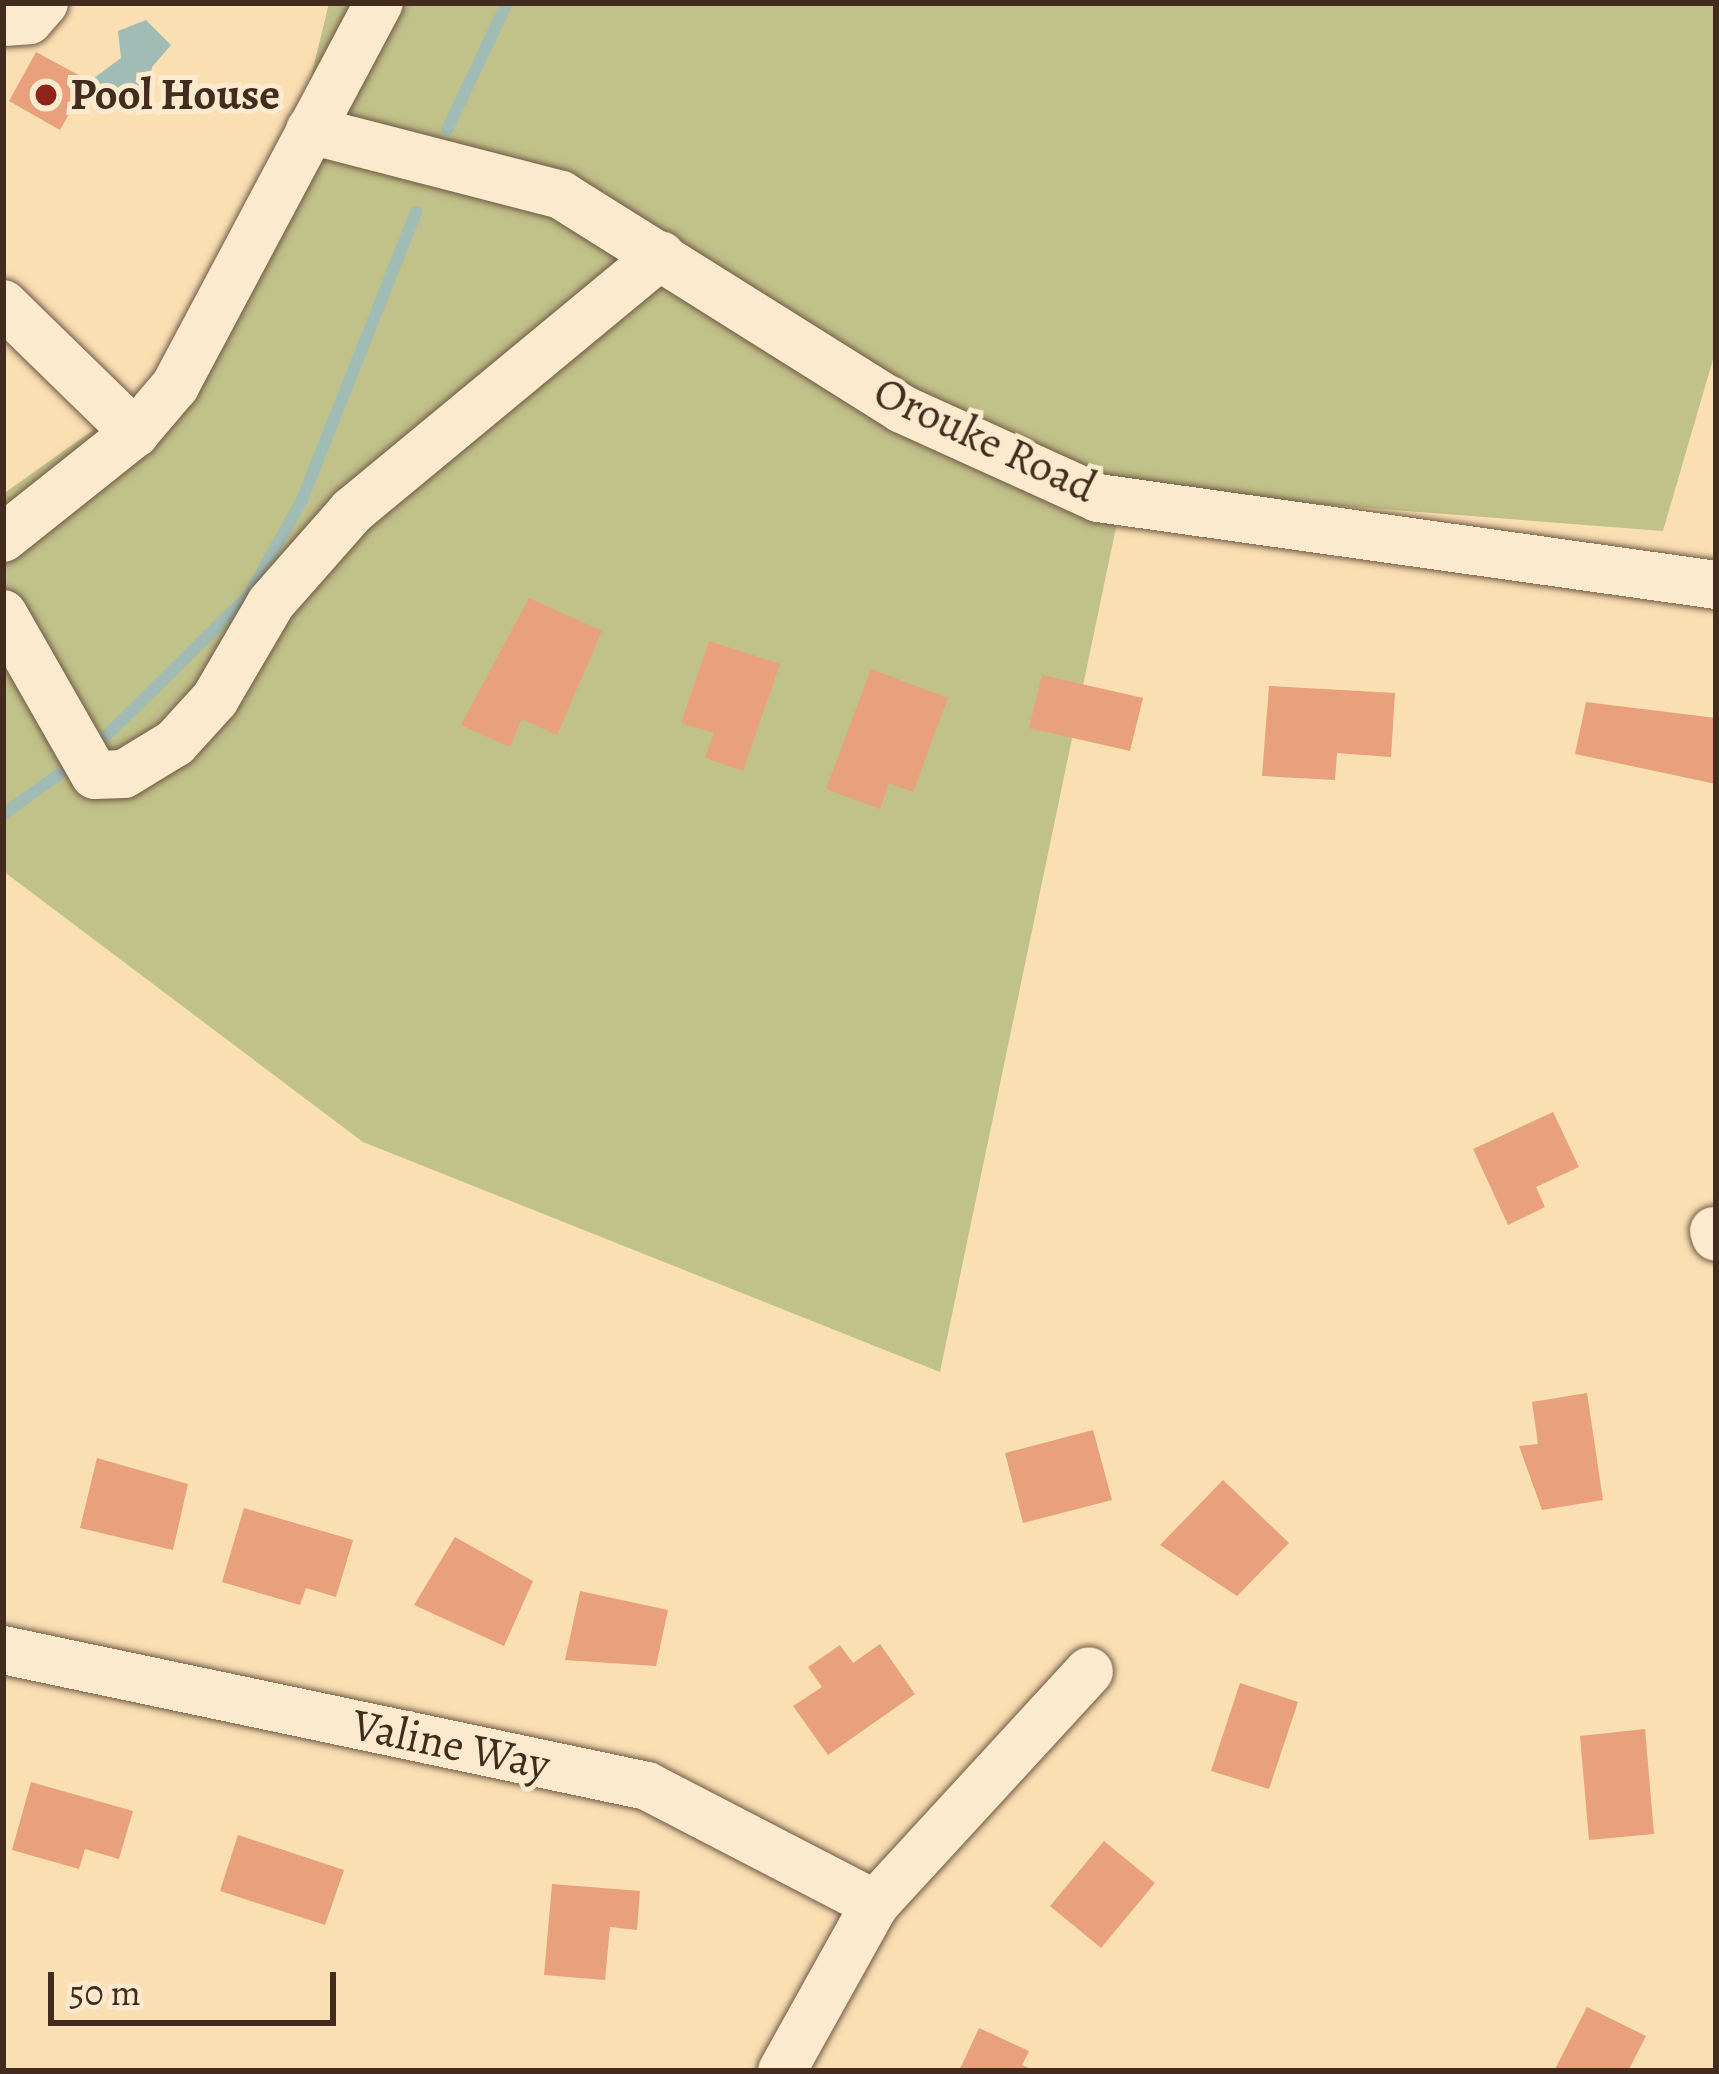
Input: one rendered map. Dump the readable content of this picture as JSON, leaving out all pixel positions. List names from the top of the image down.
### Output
{
  "streets": {
    "street": ["Orouke Road", "Valine Way"]
  },
  "places": ["Pool House"],
  "scale_bar": "50 m"
}
